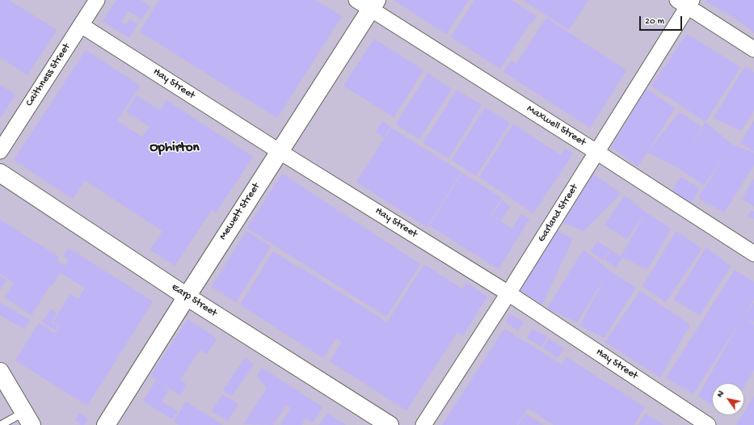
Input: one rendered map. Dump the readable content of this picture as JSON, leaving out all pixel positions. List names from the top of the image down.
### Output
{
  "streets": {
    "street": [
      "Caithness Street",
      "Hay Street",
      "Maxwell Street",
      "Mewett Street",
      "Garland Street",
      "Earp Street"
    ]
  },
  "crossings": [
    ["Caithness Street", "Hay Street"],
    ["Hay Street", "Mewett Street"],
    ["Hay Street", "Garland Street"],
    ["Maxwell Street", "Mewett Street"],
    ["Maxwell Street", "Garland Street"],
    ["Mewett Street", "Earp Street"]
  ],
  "districts": ["Ophirton"],
  "scale_bar": "20 m",
  "north": "top left"
}
